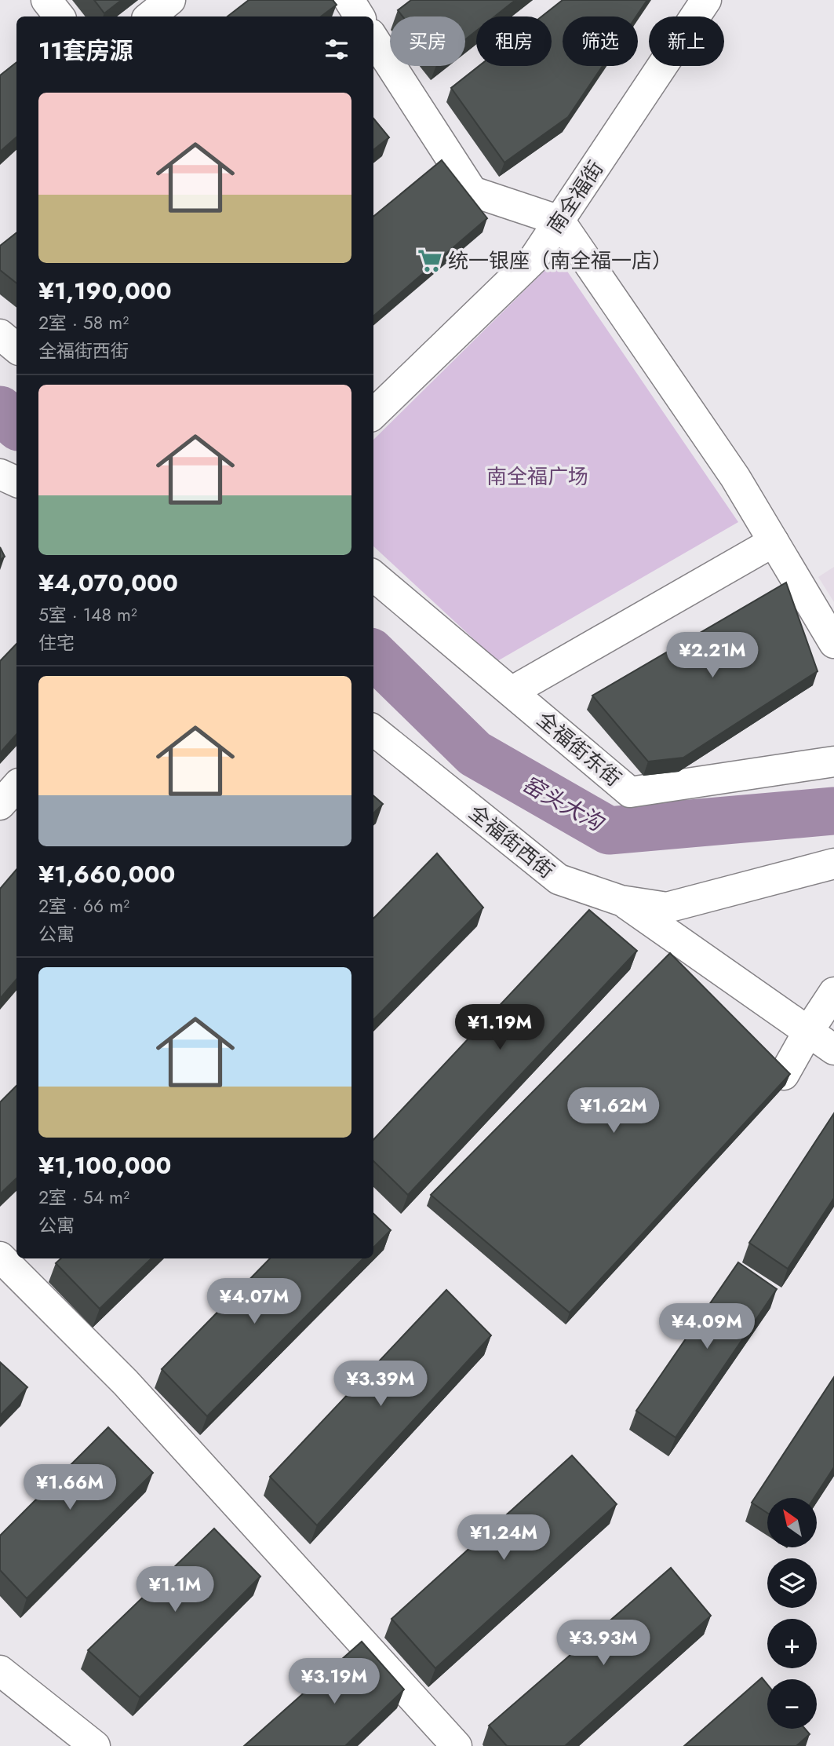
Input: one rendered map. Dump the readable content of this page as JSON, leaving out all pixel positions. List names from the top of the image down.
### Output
{
  "streets": {
    "street": ["南全福街", "全福街东街", "全福街西街"]
  },
  "water": ["窑头大沟"],
  "parks": ["南全福广场"],
  "places": {
    "supermarket": ["统一银座（南全福一店）"]
  },
  "north": "top left",
  "page": {
    "chip": [
      "买房",
      "租房",
      "筛选",
      "新上"
    ],
    "heading": "11套房源",
    "list": [
      {
        "name": "¥1,190,000",
        "note": "2室 · 58 m² · 全福街西街"
      },
      {
        "name": "¥4,070,000",
        "note": "5室 · 148 m² · 住宅"
      },
      {
        "name": "¥1,660,000",
        "note": "2室 · 66 m² · 公寓"
      },
      {
        "name": "¥1,100,000",
        "note": "2室 · 54 m² · 公寓"
      }
    ],
    "price": [
      "¥2.21M",
      "¥1.19M",
      "¥1.62M",
      "¥4.07M",
      "¥4.09M",
      "¥3.39M",
      "¥1.66M",
      "¥1.24M",
      "¥1.1M",
      "¥3.93M",
      "¥3.19M"
    ],
    "map_buttons": ["+", "−"]
  }
}
